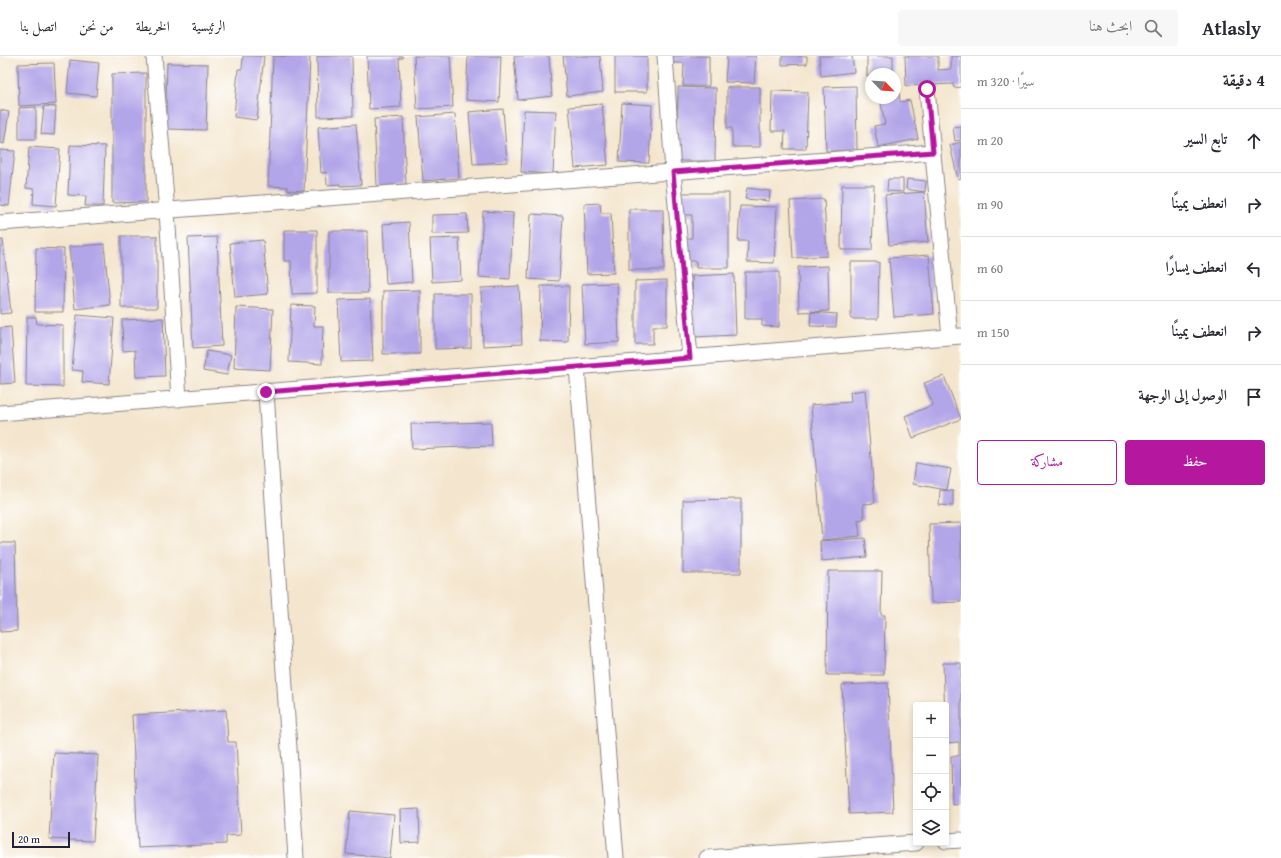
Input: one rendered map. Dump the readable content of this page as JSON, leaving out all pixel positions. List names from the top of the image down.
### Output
{
  "scale_bar": "20 m",
  "north": "bottom right",
  "page": {
    "header": "Atlasly",
    "search": "ابحث هنا",
    "nav": [
      "الرئيسية",
      "الخريطة",
      "من نحن",
      "اتصل بنا"
    ],
    "heading": ["4 دقيقة", "سيرًا · 320 m"],
    "list": [
      ["تابع السير", "20 m"],
      ["انعطف يمينًا", "90 m"],
      ["انعطف يسارًا", "60 m"],
      ["انعطف يمينًا", "150 m"],
      "الوصول إلى الوجهة"
    ],
    "buttons": ["حفظ", "مشاركة"],
    "map_buttons": ["+", "−"],
    "scale": "20 m"
  }
}
